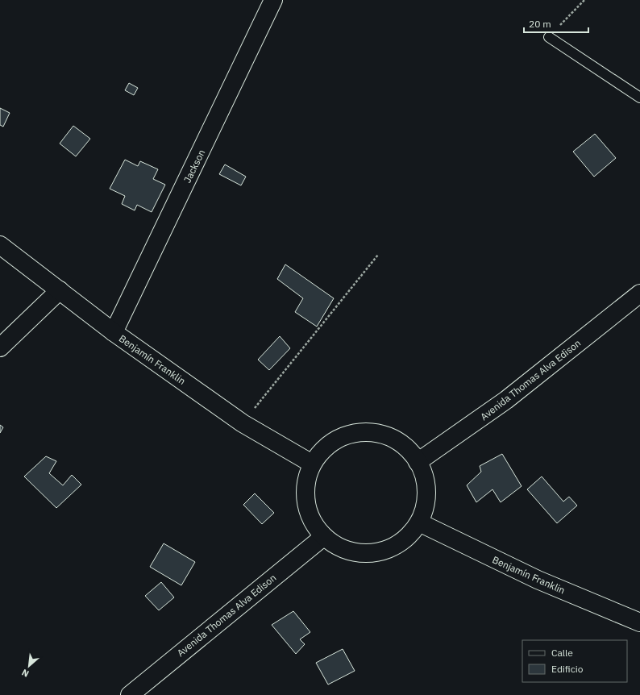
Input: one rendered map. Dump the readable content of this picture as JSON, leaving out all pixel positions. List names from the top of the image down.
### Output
{
  "streets": {
    "street": ["Jackson", "Benjamín Franklin", "Avenida Thomas Alva Edison"]
  },
  "crossings": [
    ["Jackson", "Benjamín Franklin"]
  ],
  "legend": ["Calle", "Edificio"],
  "scale_bar": "20 m",
  "north": "bottom left"
}
